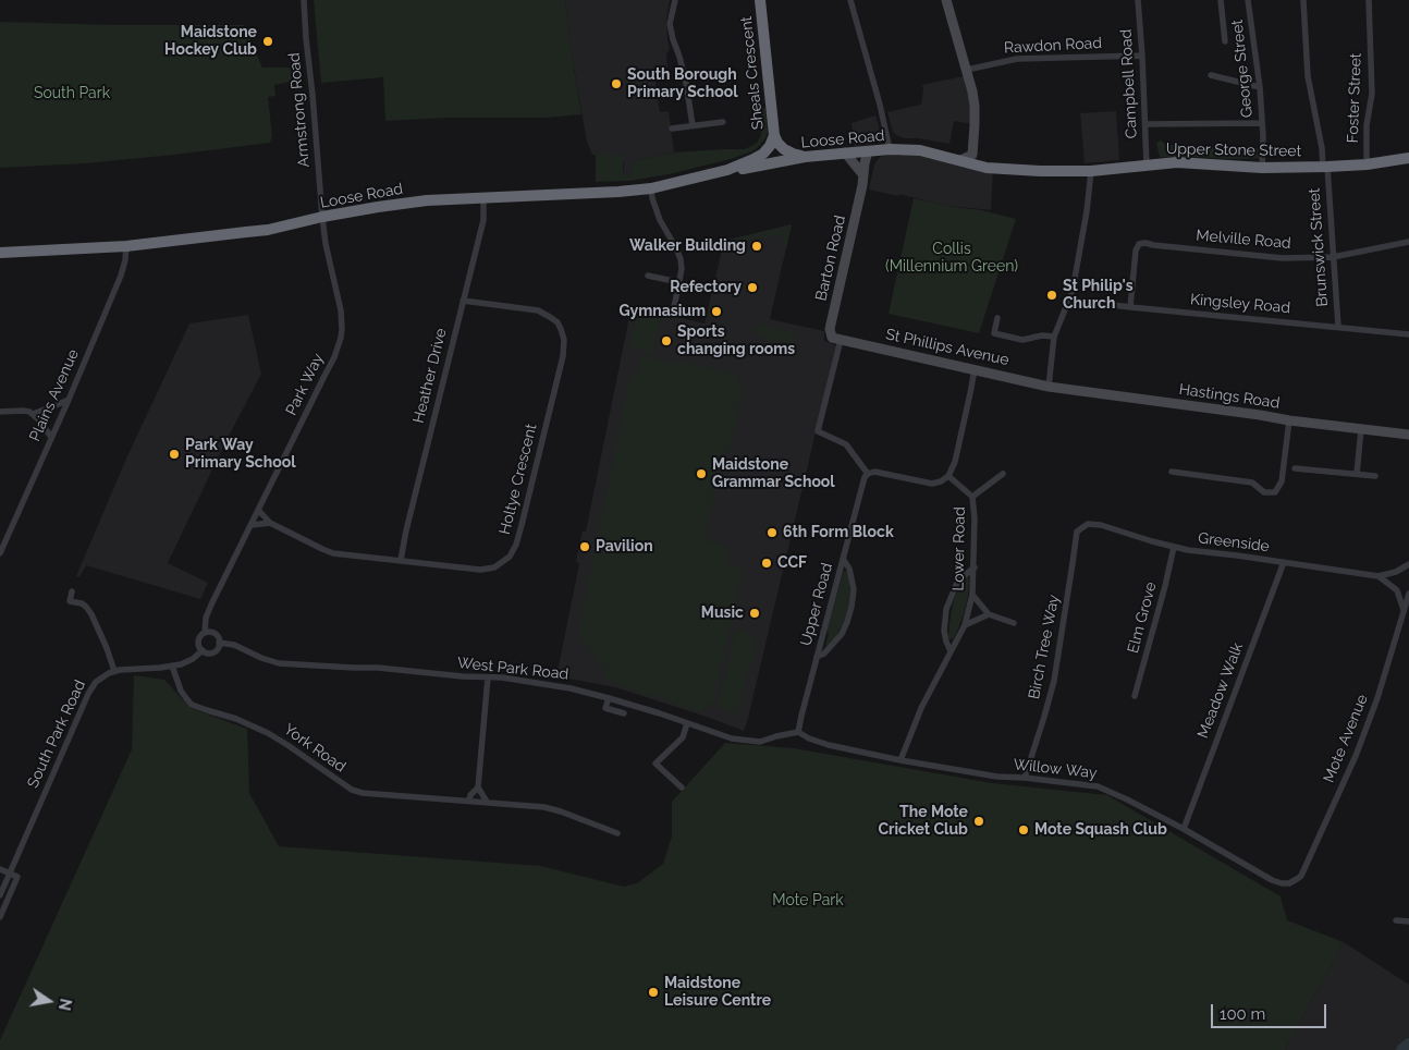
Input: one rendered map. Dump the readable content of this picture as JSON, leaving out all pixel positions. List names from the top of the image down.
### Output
{
  "streets": {
    "highway": ["Sheals Crescent", "Loose Road", "Upper Stone Street"],
    "street": [
      "Rawdon Road",
      "George Street",
      "Campbell Road",
      "Foster Street",
      "Armstrong Road",
      "Melville Road",
      "Brunswick Street",
      "Barton Road",
      "Kingsley Road",
      "St Phillips Avenue",
      "Heather Drive",
      "Park Way",
      "Plains Avenue",
      "Hastings Road",
      "Holtye Crescent",
      "Greenside",
      "Lower Road",
      "Upper Road",
      "Elm Grove",
      "Birch Tree Way",
      "West Park Road",
      "Meadow Walk",
      "South Park Road",
      "Mote Avenue",
      "York Road",
      "Willow Way"
    ]
  },
  "crossings": [
    ["Rawdon Road", "Campbell Road"],
    ["George Street", "Upper Stone Street"],
    ["Sheals Crescent", "Loose Road"],
    ["Campbell Road", "Upper Stone Street"],
    ["Foster Street", "Upper Stone Street"],
    ["Armstrong Road", "Loose Road"],
    ["Armstrong Road", "Park Way"],
    ["Loose Road", "Upper Stone Street"],
    ["Loose Road", "Barton Road"],
    ["Loose Road", "Heather Drive"],
    ["Loose Road", "Park Way"],
    ["Loose Road", "Plains Avenue"],
    ["Upper Stone Street", "Brunswick Street"],
    ["Melville Road", "Brunswick Street"],
    ["Melville Road", "Kingsley Road"],
    ["Brunswick Street", "Kingsley Road"],
    ["Barton Road", "St Phillips Avenue"],
    ["St Phillips Avenue", "Hastings Road"],
    ["Heather Drive", "Holtye Crescent"],
    ["Park Way", "Holtye Crescent"],
    ["Park Way", "West Park Road"],
    ["Greenside", "Elm Grove"],
    ["Greenside", "Birch Tree Way"],
    ["Greenside", "Meadow Walk"],
    ["Lower Road", "Willow Way"],
    ["Upper Road", "West Park Road"],
    ["Upper Road", "Willow Way"],
    ["Birch Tree Way", "Willow Way"],
    ["West Park Road", "Willow Way"],
    ["Meadow Walk", "Willow Way"],
    ["Mote Avenue", "Willow Way"]
  ],
  "parks": ["South Park", "Collis (Millennium Green)", "Mote Park"],
  "places": [
    "Maidstone Hockey Club",
    "South Borough Primary School",
    "Walker Building",
    "Refectory",
    "St Philip's Church",
    "Gymnasium",
    "Sports changing rooms",
    "Park Way Primary School",
    "Maidstone Grammar School",
    "6th Form Block",
    "Pavilion",
    "CCF",
    "Music",
    "The Mote Cricket Club",
    "Mote Squash Club",
    "Maidstone Leisure Centre"
  ],
  "scale_bar": "100 m",
  "north": "right"
}
